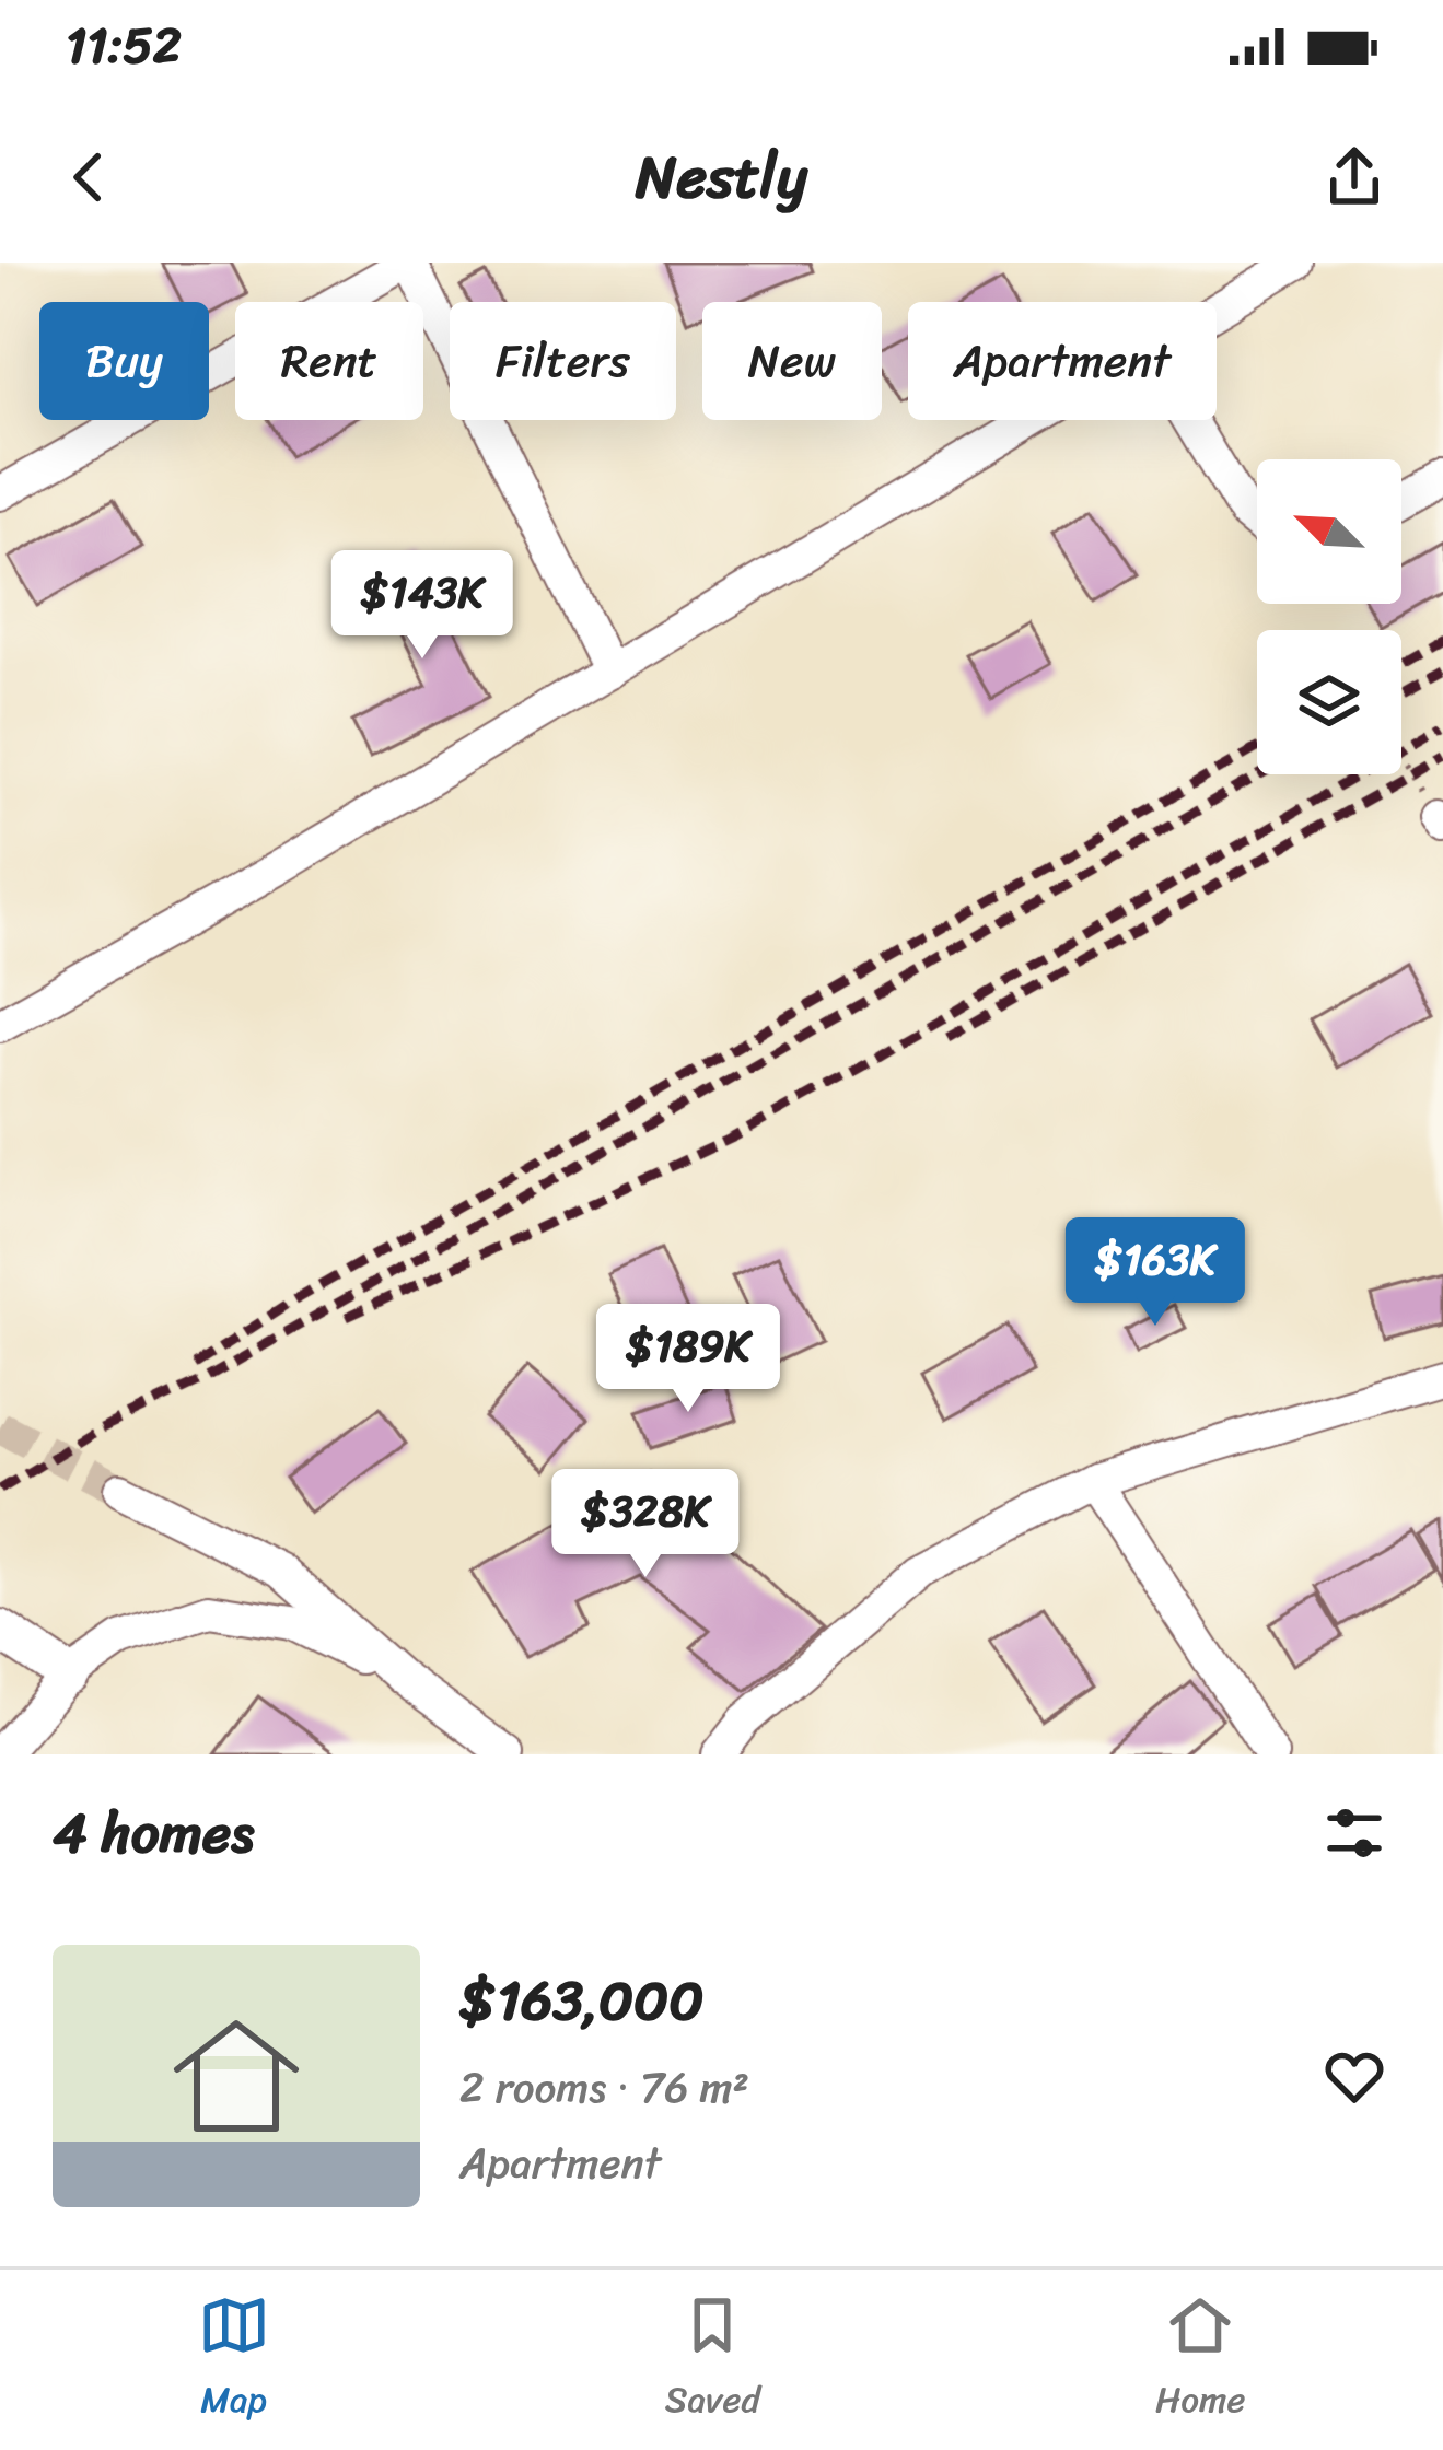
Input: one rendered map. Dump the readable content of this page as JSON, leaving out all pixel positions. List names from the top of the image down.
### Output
{
  "north": "top left",
  "page": {
    "status": "11:52",
    "header": "Nestly",
    "chip": [
      "Buy",
      "Rent",
      "Filters",
      "New",
      "Apartment"
    ],
    "price": [
      "$143K",
      "$163K",
      "$189K",
      "$328K"
    ],
    "heading": "4 homes",
    "list": [
      {
        "name": "$163,000",
        "note": "2 rooms · 76 m² · Apartment"
      }
    ],
    "tabs": ["Map", "Saved", "Home"]
  }
}
